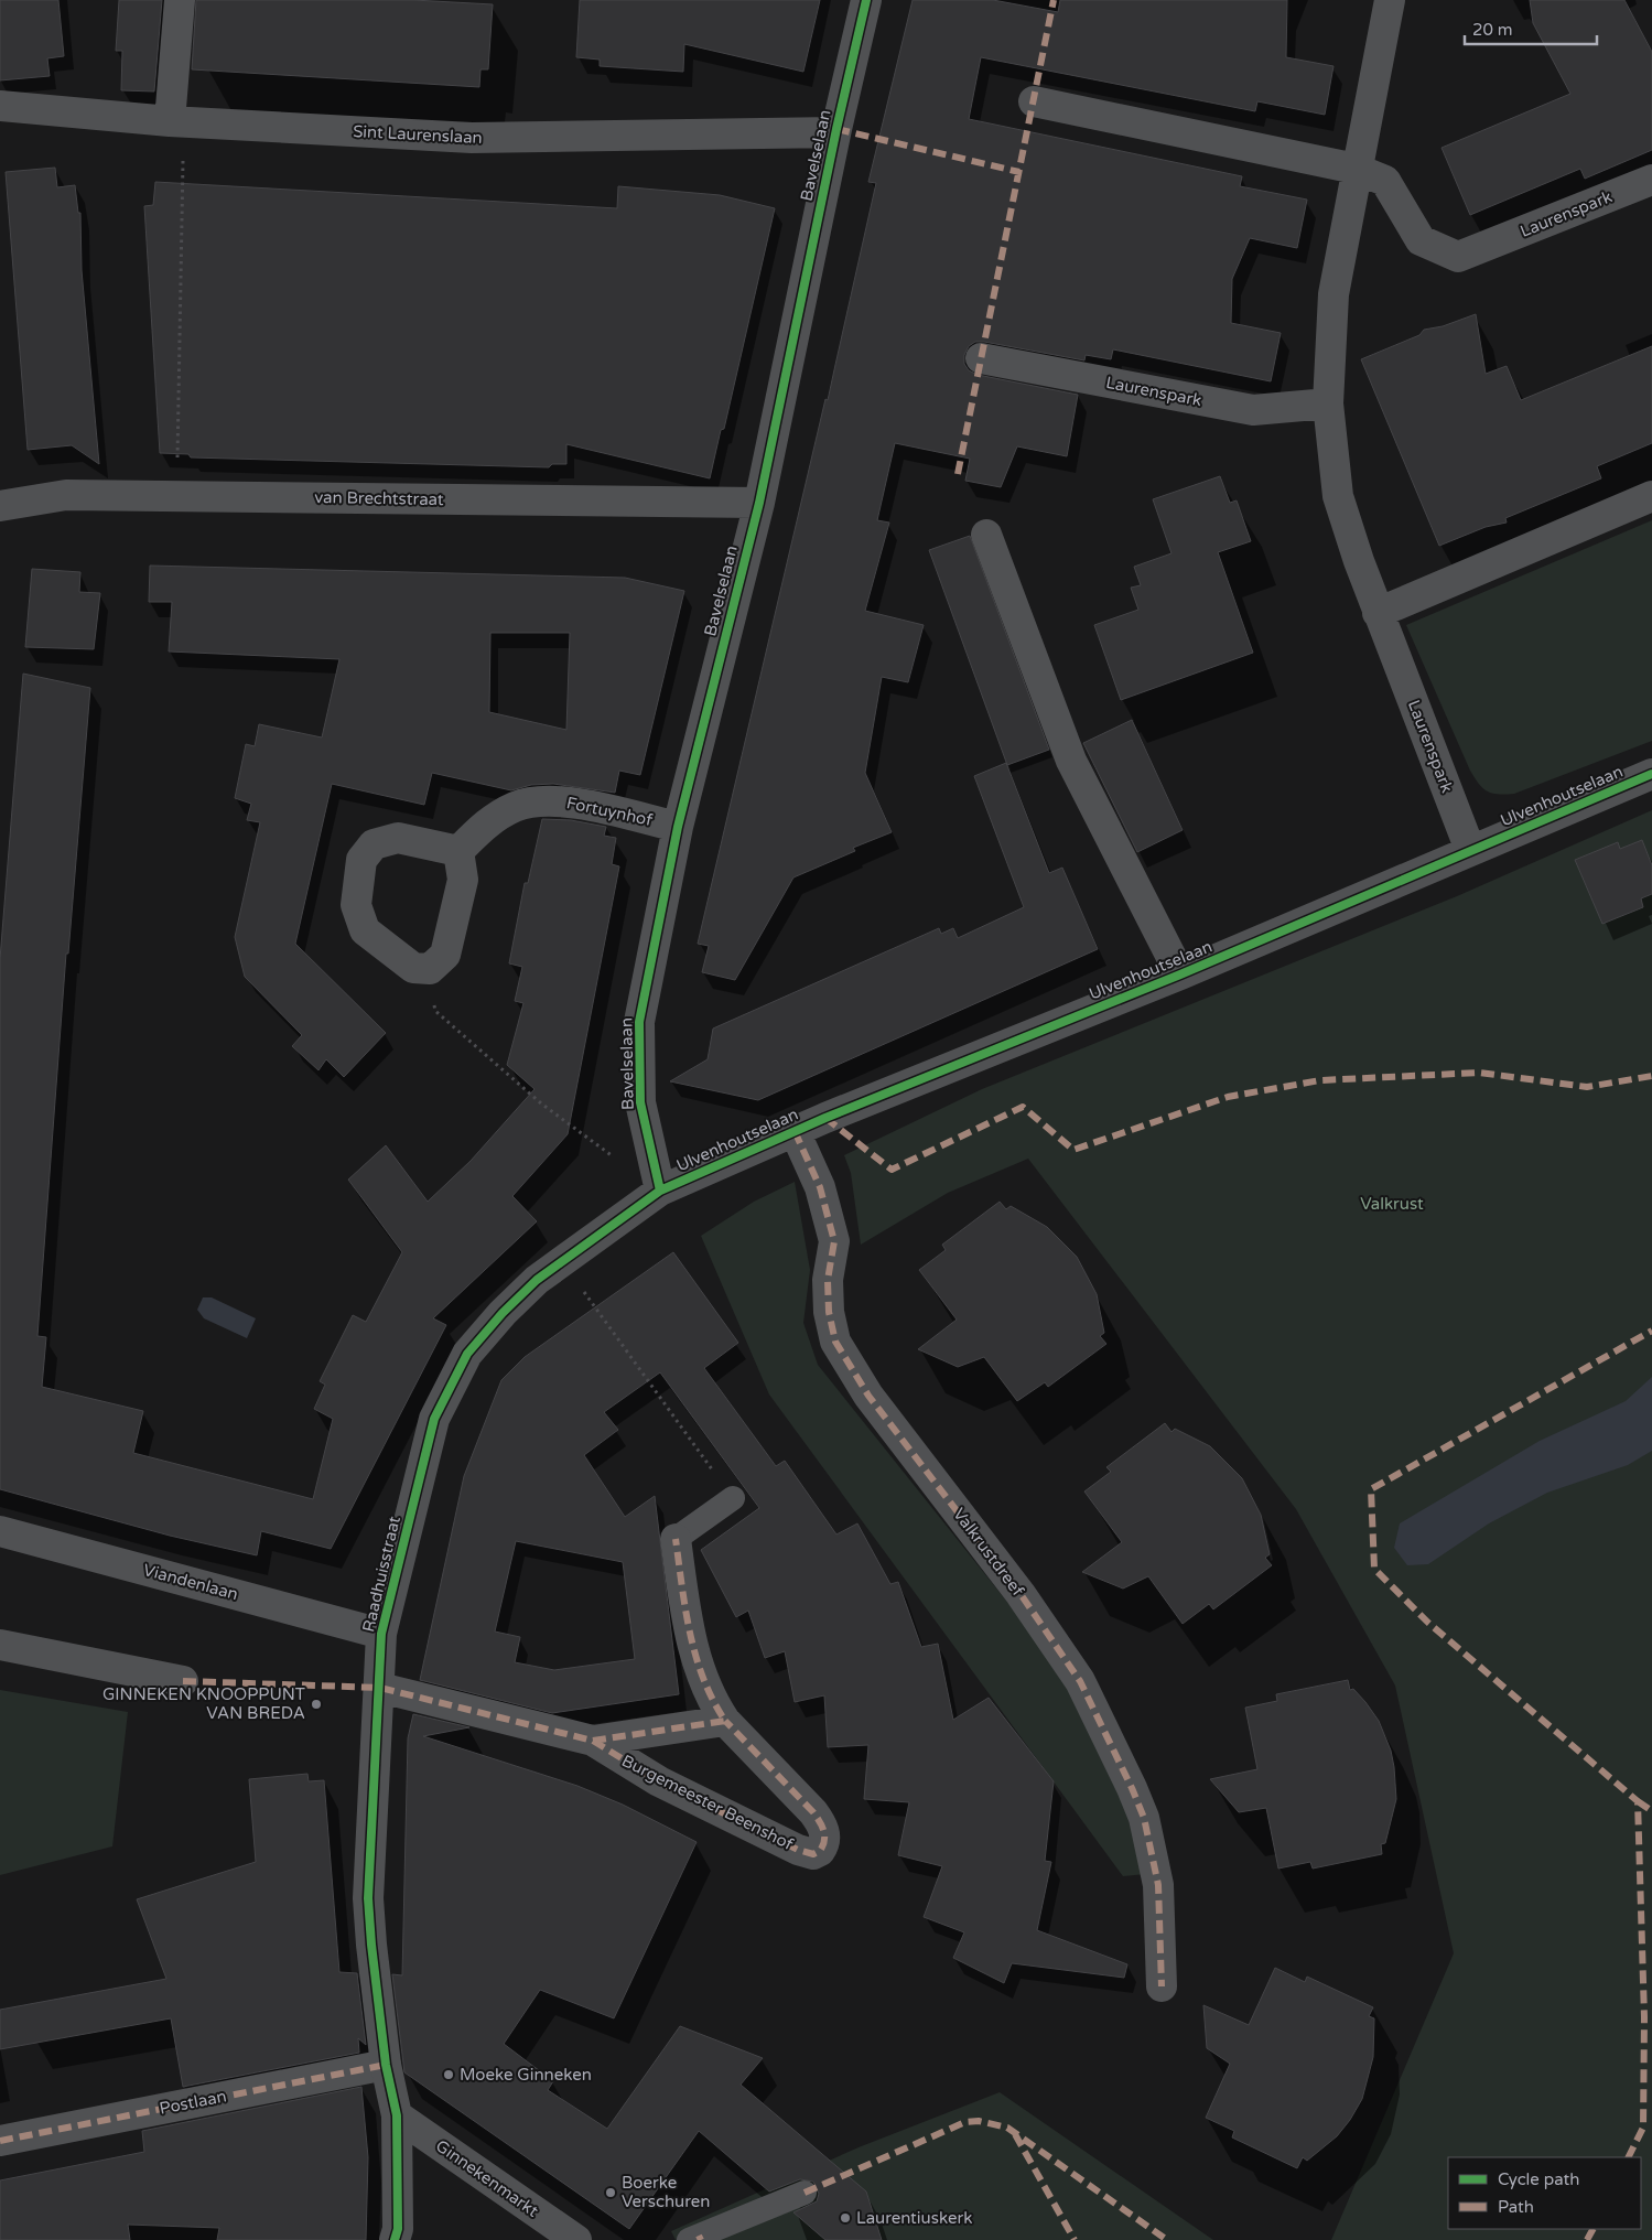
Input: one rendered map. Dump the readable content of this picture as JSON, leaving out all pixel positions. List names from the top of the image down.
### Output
{
  "streets": {
    "street": [
      "Sint Laurenslaan",
      "Bavelselaan",
      "Laurenspark",
      "van Brechtstraat",
      "Ulvenhoutselaan",
      "Fortuynhof",
      "Valkrustdreef",
      "Raadhuisstraat",
      "Viandenlaan",
      "Burgemeester Beenshof",
      "Postlaan",
      "Ginnekenmarkt"
    ]
  },
  "crossings": [
    ["Sint Laurenslaan", "Bavelselaan"],
    ["Bavelselaan", "van Brechtstraat"],
    ["Bavelselaan", "Ulvenhoutselaan"],
    ["Bavelselaan", "Fortuynhof"],
    ["Bavelselaan", "Raadhuisstraat"],
    ["Laurenspark", "Ulvenhoutselaan"],
    ["Ulvenhoutselaan", "Valkrustdreef"],
    ["Ulvenhoutselaan", "Raadhuisstraat"],
    ["Raadhuisstraat", "Viandenlaan"],
    ["Raadhuisstraat", "Burgemeester Beenshof"],
    ["Raadhuisstraat", "Postlaan"]
  ],
  "parks": ["Valkrust"],
  "places": [
    "GINNEKEN KNOOPPUNT VAN BREDA",
    "Moeke Ginneken",
    "Boerke Verschuren",
    "Laurentiuskerk"
  ],
  "legend": ["Cycle path", "Path"],
  "scale_bar": "20 m"
}
